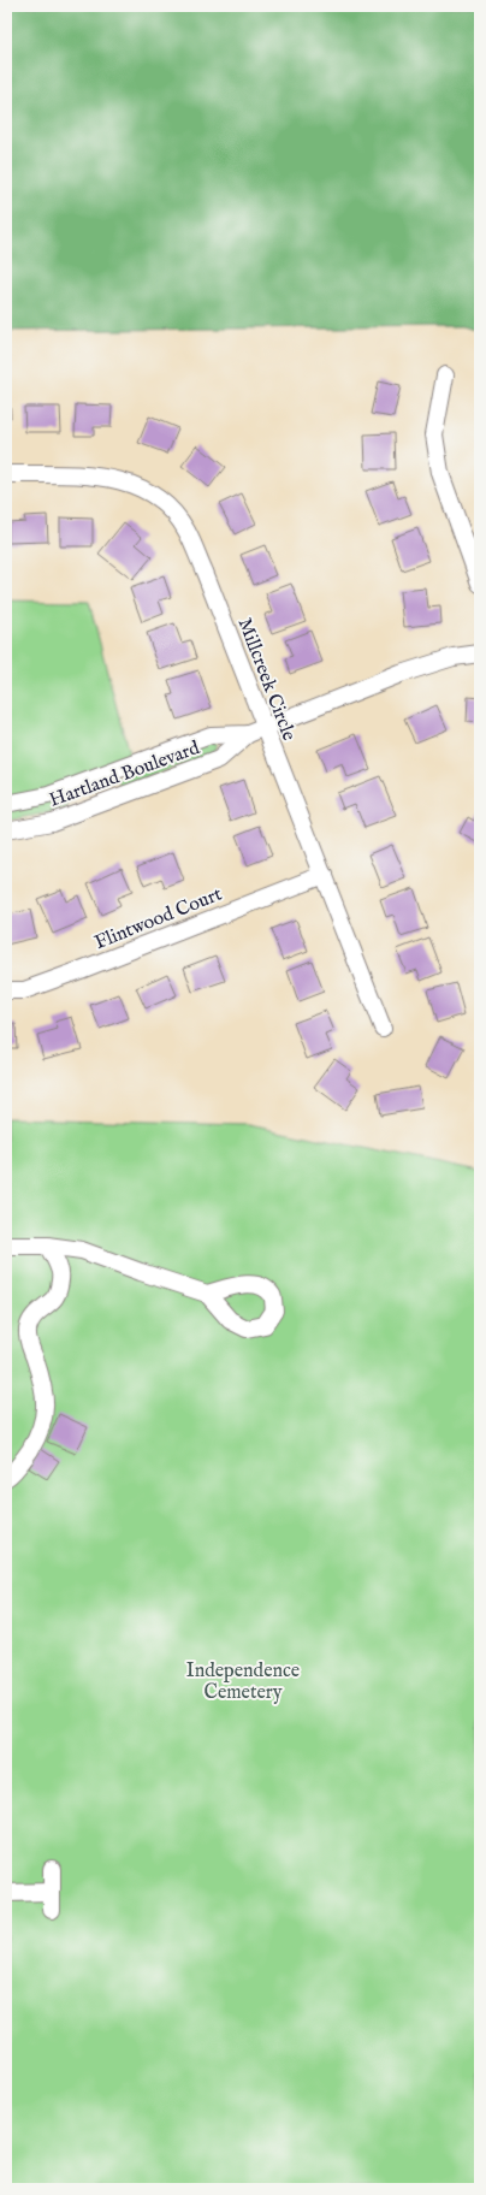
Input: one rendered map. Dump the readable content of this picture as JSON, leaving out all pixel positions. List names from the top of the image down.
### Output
{
  "streets": {
    "street": ["Millcreek Circle", "Hartland Boulevard", "Flintwood Court"]
  },
  "crossings": [
    ["Millcreek Circle", "Hartland Boulevard"],
    ["Millcreek Circle", "Flintwood Court"]
  ],
  "parks": ["Independence Cemetery"]
}
